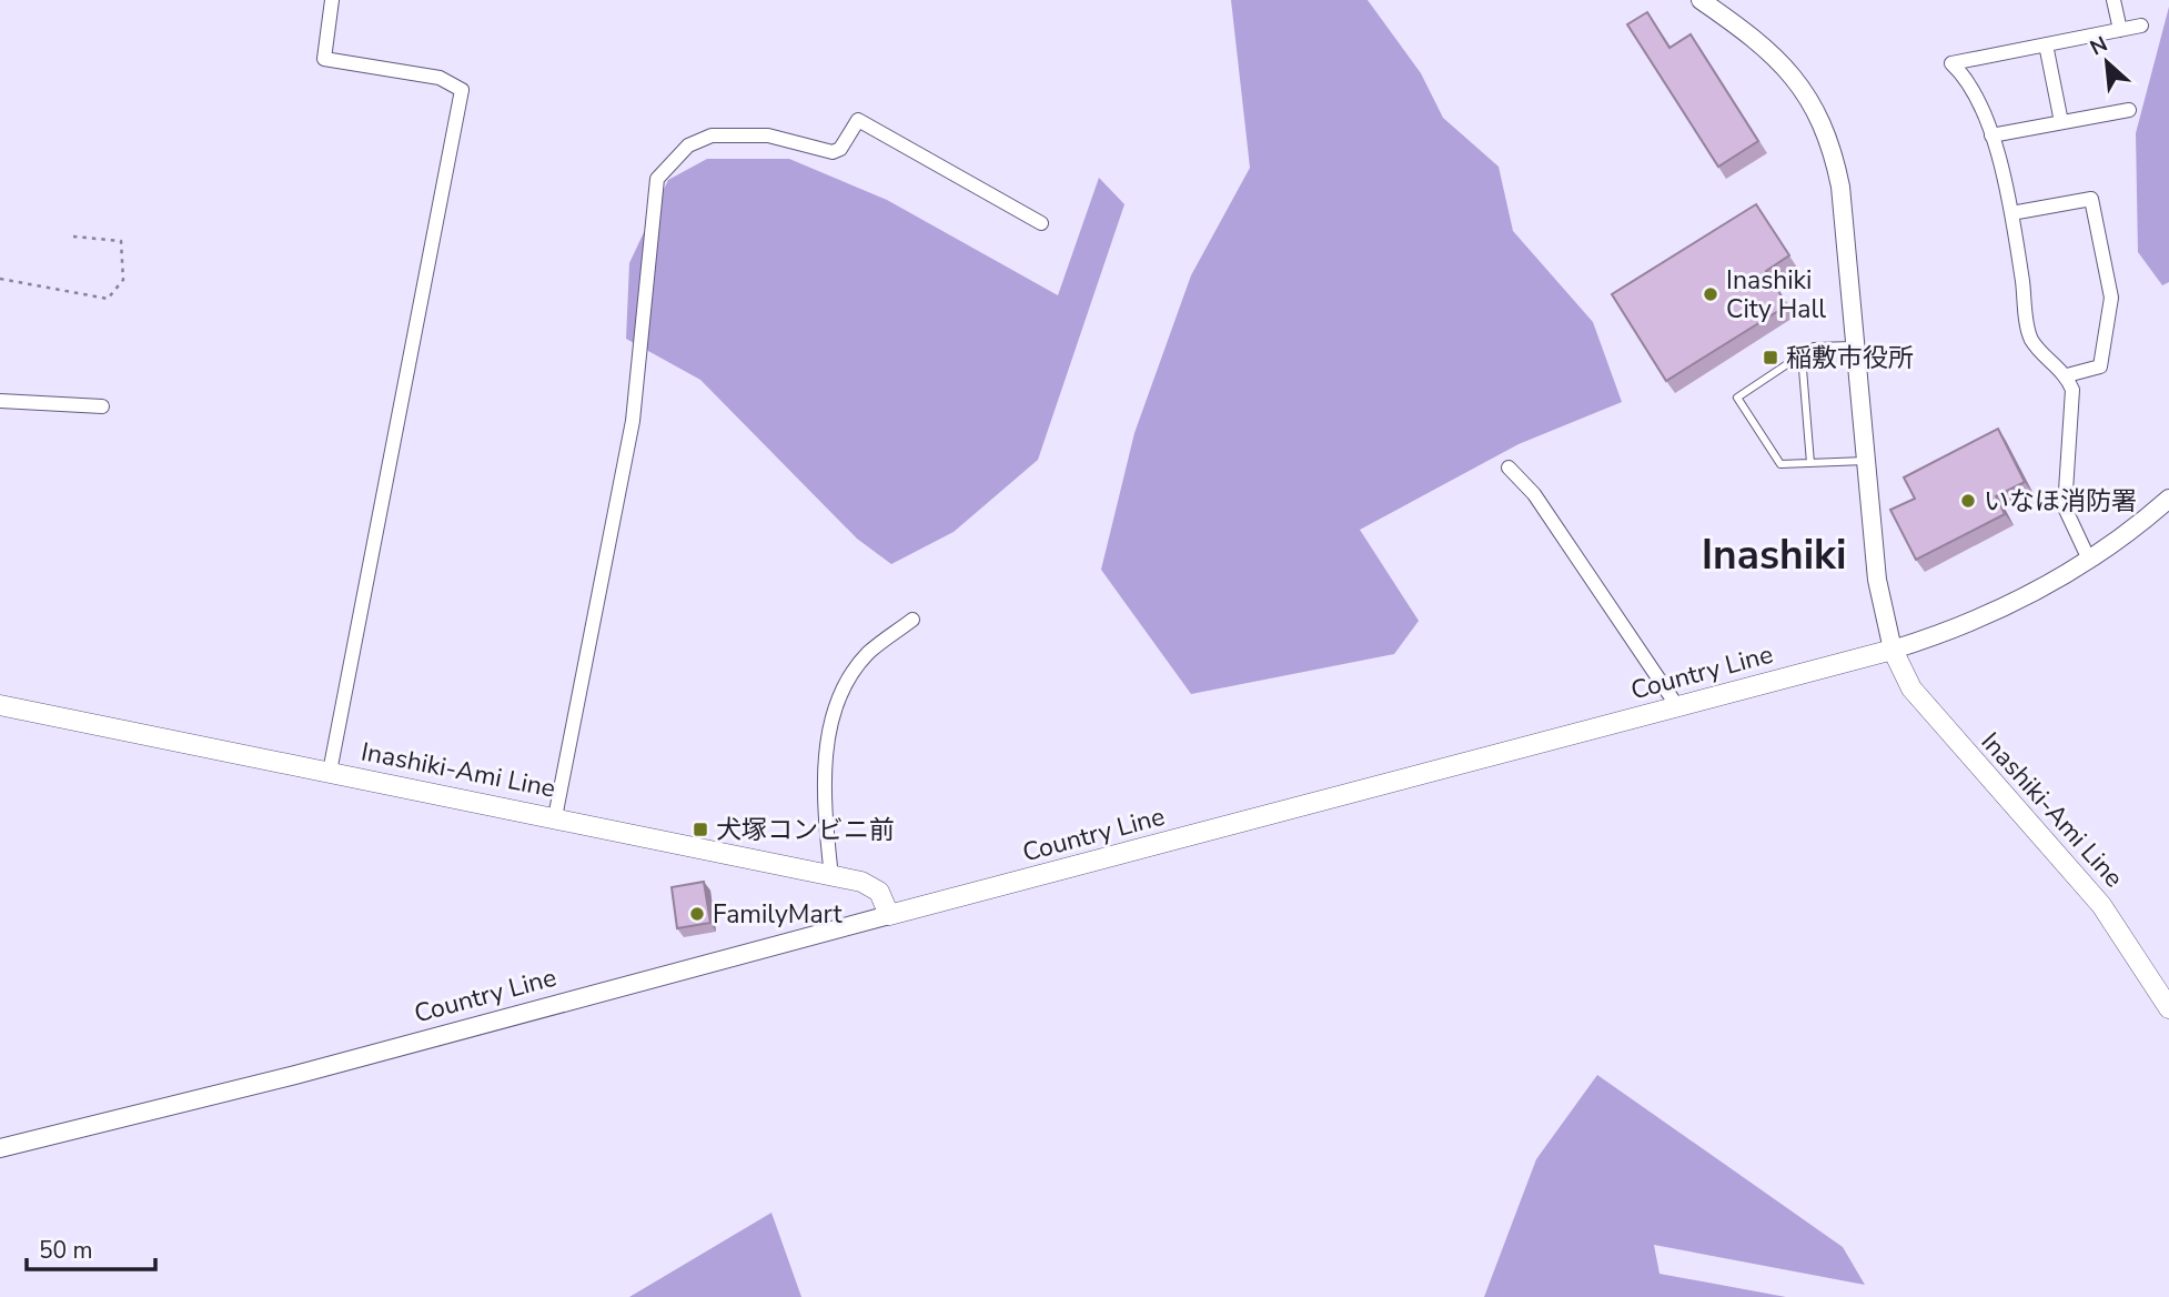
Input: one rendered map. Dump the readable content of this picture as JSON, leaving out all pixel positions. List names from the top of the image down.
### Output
{
  "streets": {
    "main road": ["Country Line", "Inashiki-Ami Line"]
  },
  "crossings": [
    ["Country Line", "Inashiki-Ami Line"]
  ],
  "districts": ["Inashiki"],
  "places": {
    "other": ["Inashiki City Hall", "いなほ消防署", "FamilyMart"],
    "transit": ["稲敷市役所", "犬塚コンビニ前"]
  },
  "scale_bar": "50 m",
  "north": "top left"
}
